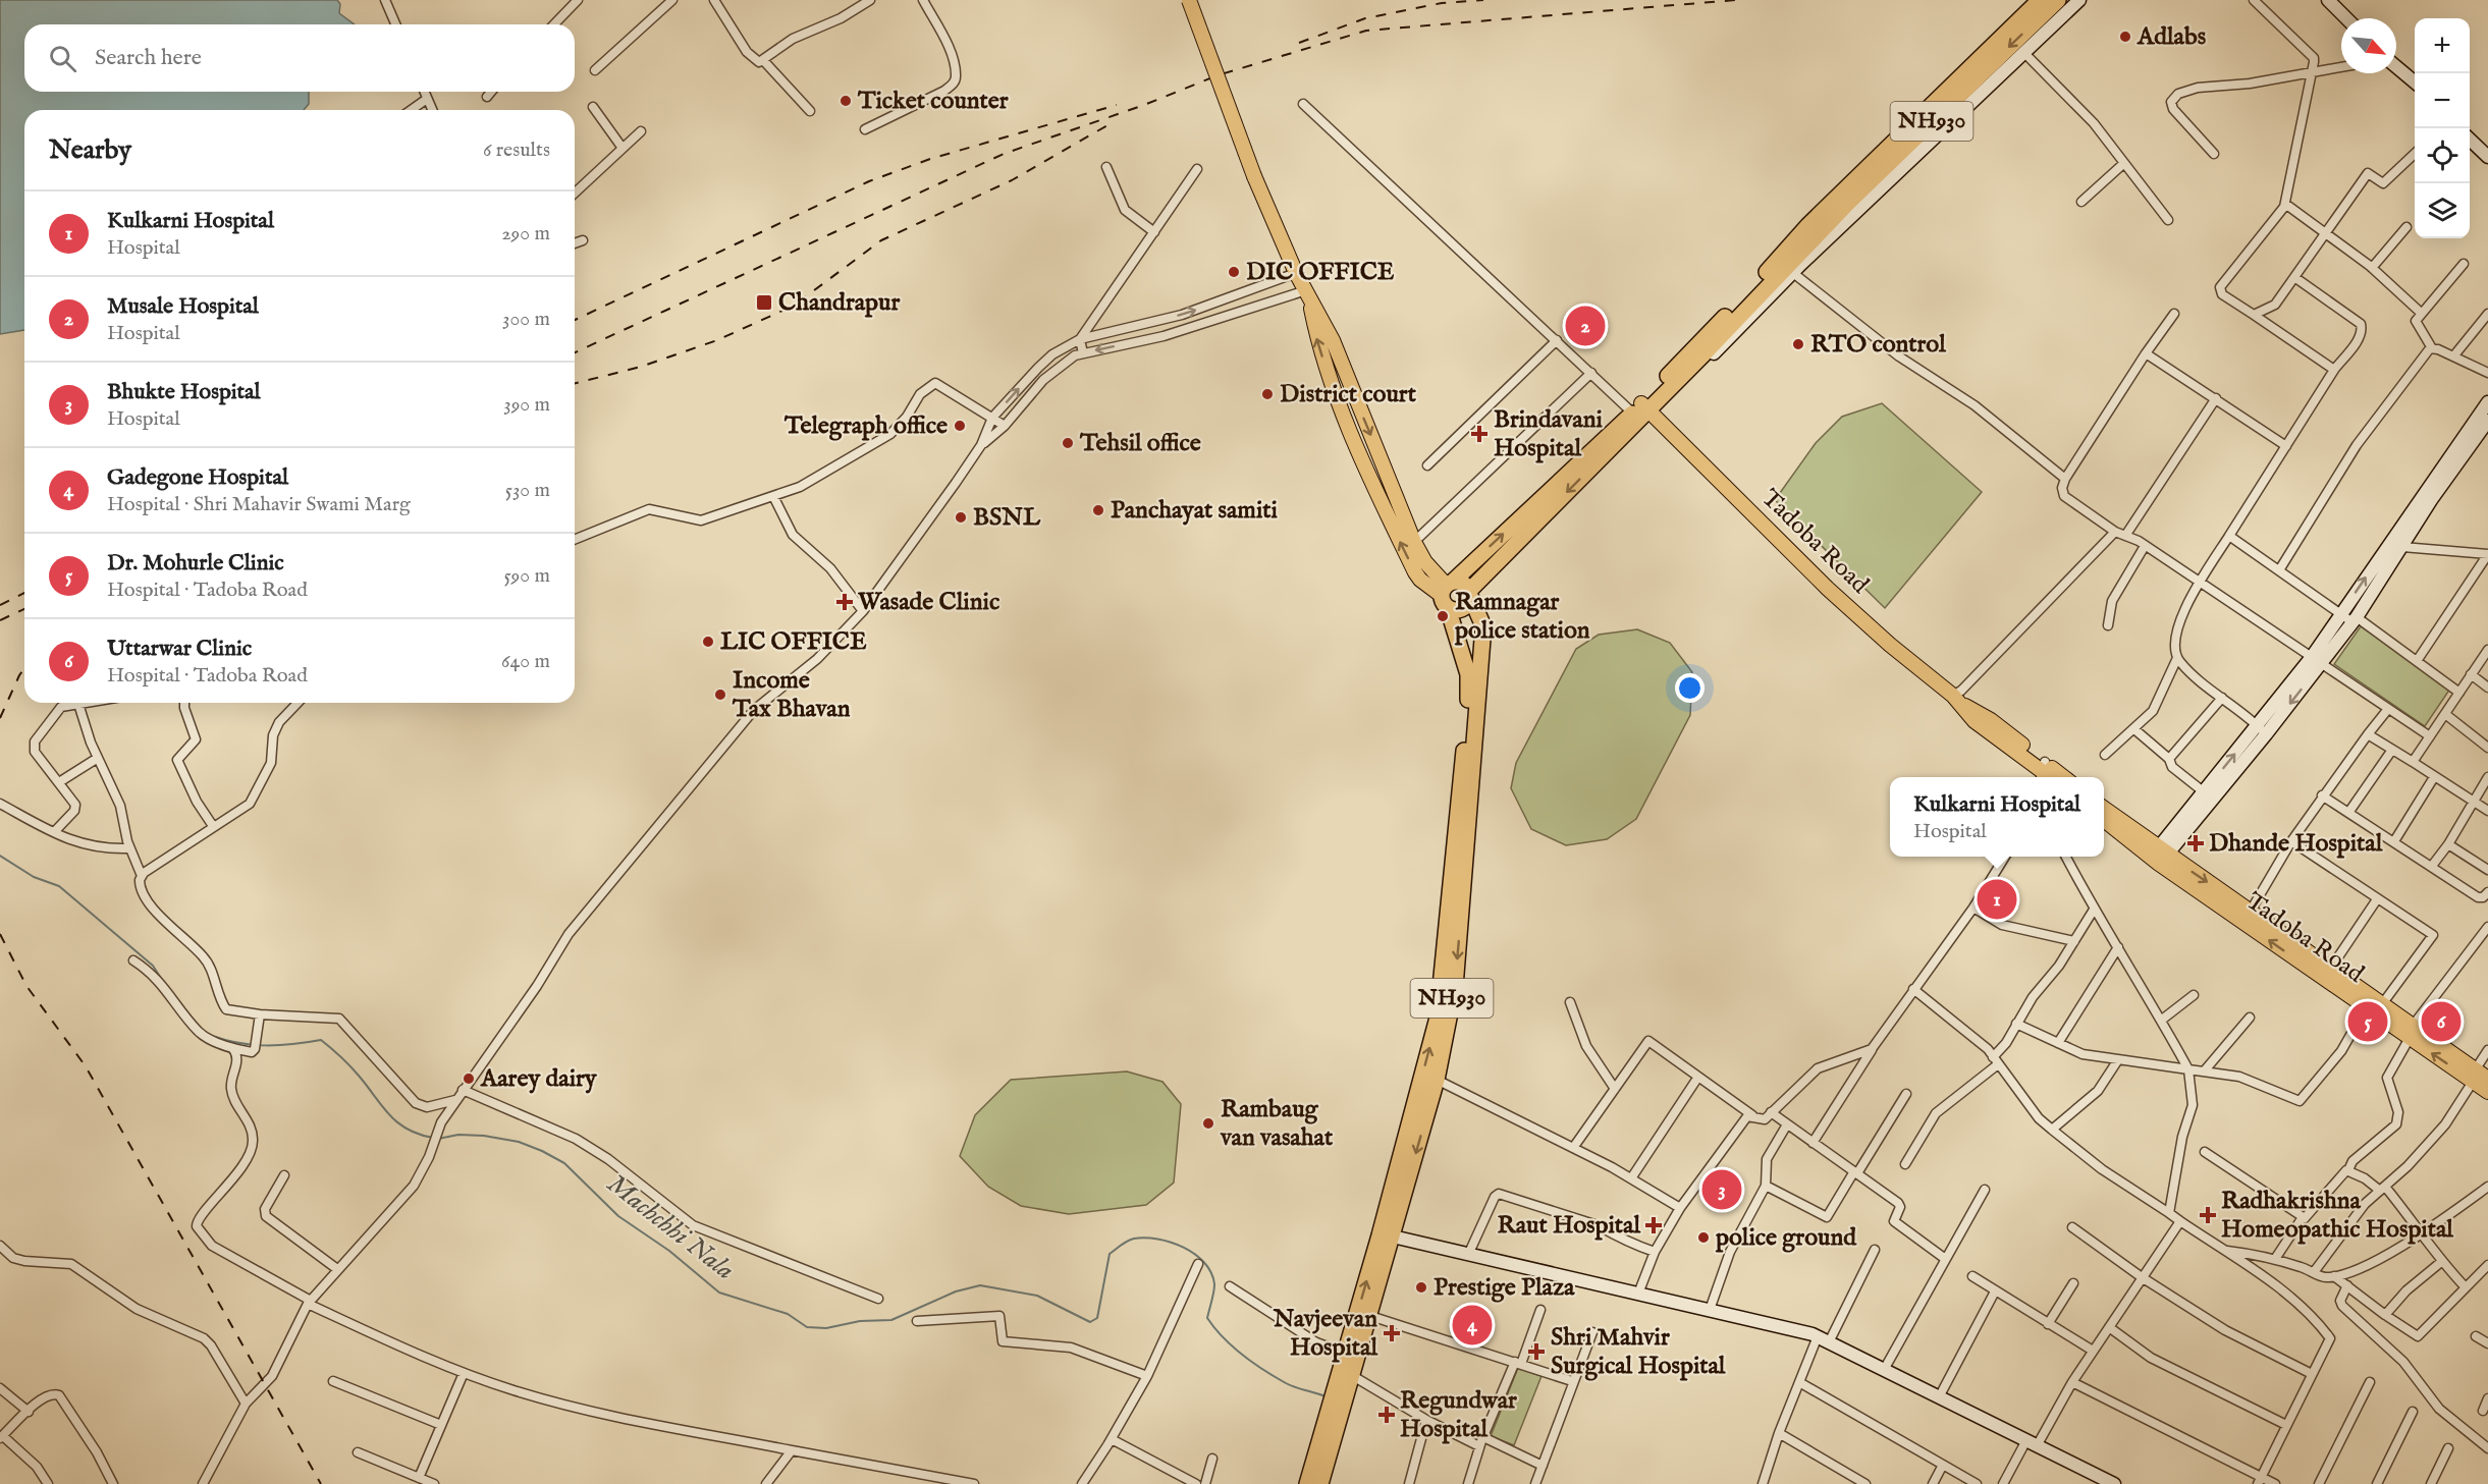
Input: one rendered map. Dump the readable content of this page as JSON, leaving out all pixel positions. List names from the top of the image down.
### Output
{
  "streets": {
    "highway": ["NH930"],
    "main road": ["Tadoba Road"]
  },
  "crossings": [
    ["NH930", "Tadoba Road"]
  ],
  "water": ["Machchhi Nala"],
  "places": {
    "other": [
      "Adlabs",
      "Ticket counter",
      "DIC OFFICE",
      "RTO control",
      "District court",
      "Telegraph office",
      "Tehsil office",
      "Panchayat samiti",
      "BSNL",
      "Ramnagar police station",
      "LIC OFFICE",
      "Income Tax Bhavan",
      "Aarey dairy",
      "Rambaug van vasahat",
      "police ground",
      "Prestige Plaza"
    ],
    "transit": ["Chandrapur"],
    "health": [
      "Brindavani Hospital",
      "Wasade Clinic",
      "Dhande Hospital",
      "Radhakrishna Homeopathic Hospital",
      "Raut Hospital",
      "Navjeevan Hospital",
      "Shri Mahvir Surgical Hospital",
      "Regundwar Hospital"
    ]
  },
  "north": "bottom right",
  "page": {
    "map_buttons": ["+", "−"],
    "search": "Search here",
    "heading": ["Nearby", "6 results"],
    "list": [
      {
        "mark": "1",
        "name": "Kulkarni Hospital",
        "note": "Hospital",
        "value": "290 m"
      },
      {
        "mark": "2",
        "name": "Musale Hospital",
        "note": "Hospital",
        "value": "300 m"
      },
      {
        "mark": "3",
        "name": "Bhukte Hospital",
        "note": "Hospital",
        "value": "390 m"
      },
      {
        "mark": "4",
        "name": "Gadegone Hospital",
        "note": "Hospital · Shri Mahavir Swami Marg",
        "value": "530 m"
      },
      {
        "mark": "5",
        "name": "Dr. Mohurle Clinic",
        "note": "Hospital · Tadoba Road",
        "value": "590 m"
      },
      {
        "mark": "6",
        "name": "Uttarwar Clinic",
        "note": "Hospital · Tadoba Road",
        "value": "640 m"
      }
    ],
    "pins": [
      "2",
      "1",
      "5",
      "6",
      "3",
      "4"
    ],
    "popup": ["Kulkarni Hospital", "Hospital"]
  }
}
